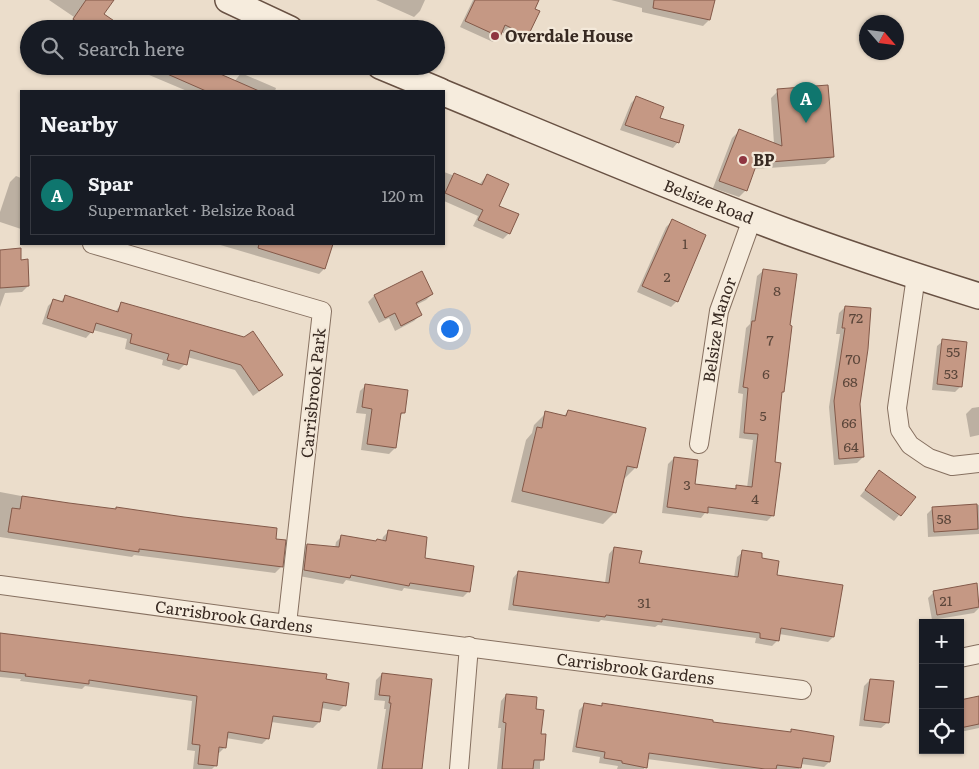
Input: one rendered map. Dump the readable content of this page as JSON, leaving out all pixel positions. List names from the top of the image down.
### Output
{
  "streets": {
    "street": [
      "Belsize Road",
      "Belsize Manor",
      "Carrisbrook Park",
      "Carrisbrook Gardens"
    ]
  },
  "crossings": [
    ["Belsize Road", "Belsize Manor"],
    ["Carrisbrook Park", "Carrisbrook Gardens"]
  ],
  "places": ["Overdale House", "BP"],
  "house_numbers": [
    "1",
    "2",
    "8",
    "72",
    "7",
    "55",
    "70",
    "6",
    "53",
    "68",
    "5",
    "66",
    "64",
    "3",
    "4",
    "58",
    "21",
    "31"
  ],
  "north": "bottom right",
  "page": {
    "search": "Search here",
    "pins": "A",
    "heading": "Nearby",
    "list": [
      {
        "mark": "A",
        "name": "Spar",
        "note": "Supermarket · Belsize Road",
        "value": "120 m"
      }
    ],
    "map_buttons": ["+", "−"]
  }
}
